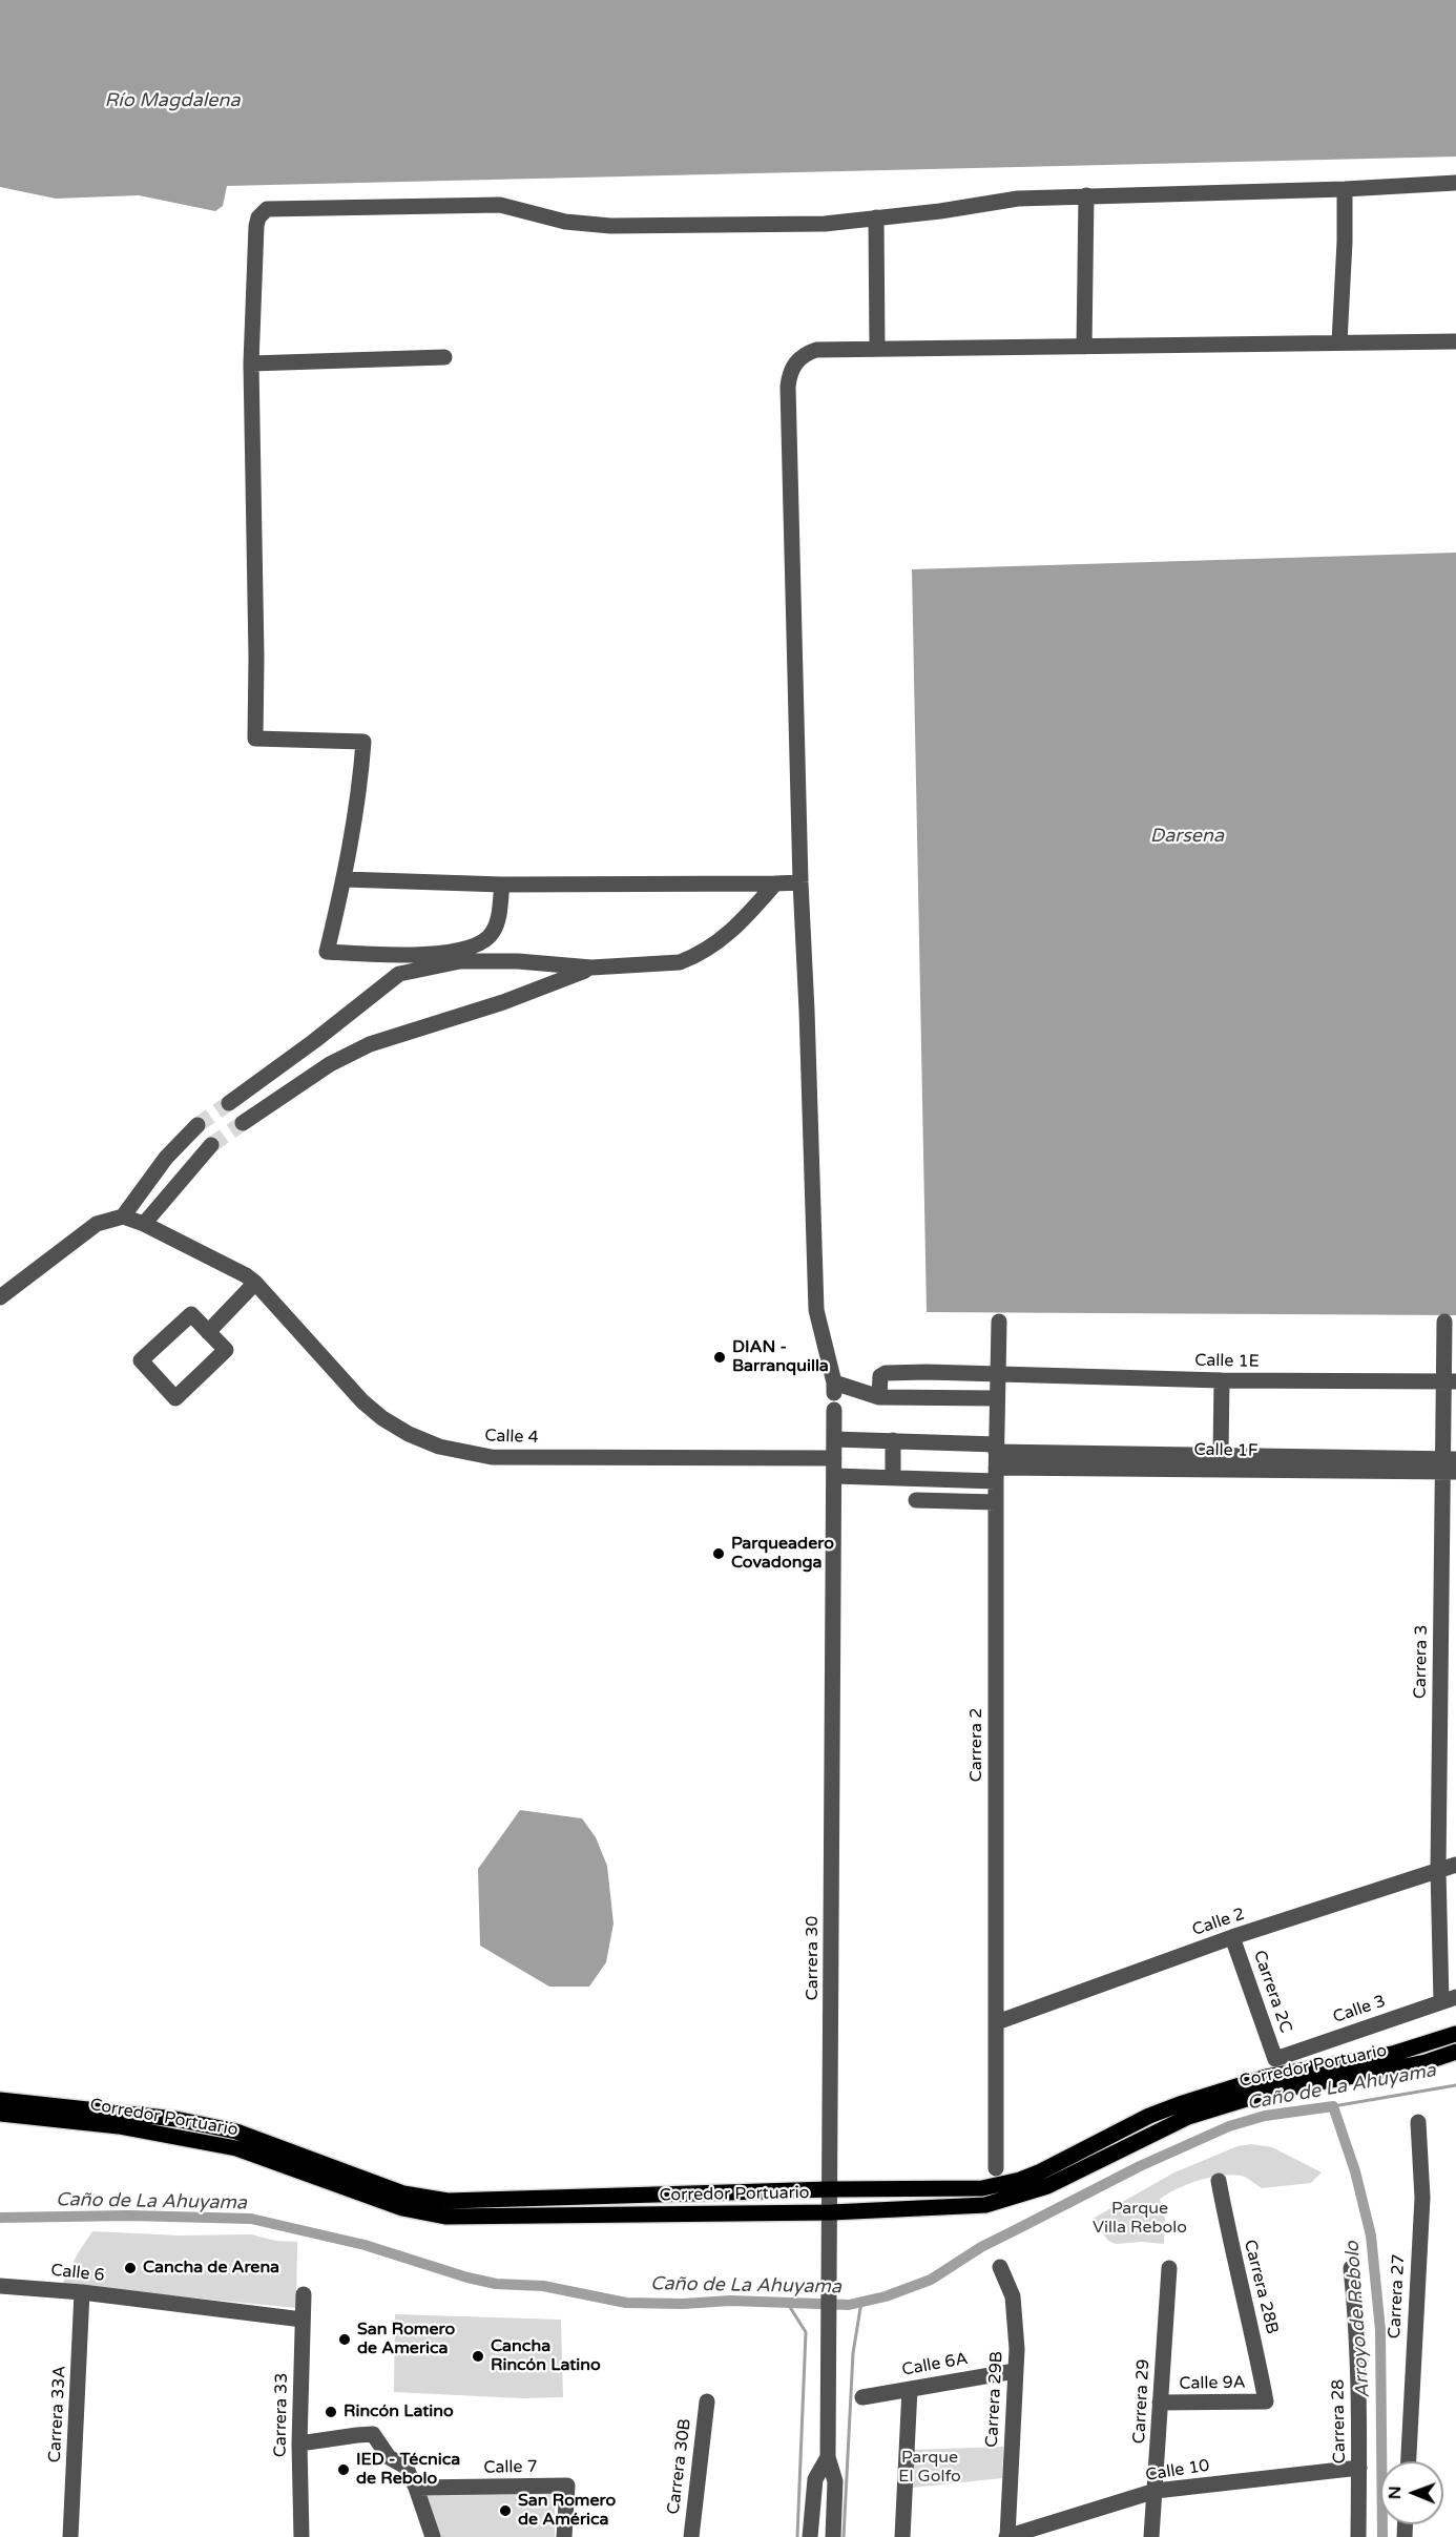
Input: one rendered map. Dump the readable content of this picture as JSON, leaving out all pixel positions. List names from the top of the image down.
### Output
{
  "streets": {
    "main road": ["Corredor Portuario"],
    "street": [
      "Calle 1E",
      "Calle 4",
      "Calle 1F",
      "Carrera 3",
      "Carrera 2",
      "Calle 2",
      "Carrera 30",
      "Carrera 2C",
      "Calle 3",
      "Calle 6",
      "Carrera 28B",
      "Carrera 27",
      "Calle 6A",
      "Calle 9A",
      "Carrera 29B",
      "Carrera 29",
      "Carrera 33A",
      "Carrera 33",
      "Carrera 28",
      "Carrera 30B",
      "Calle 7",
      "Calle 10"
    ]
  },
  "crossings": [
    ["Calle 1E", "Carrera 3"],
    ["Calle 1E", "Carrera 2"],
    ["Calle 4", "Carrera 30"],
    ["Calle 1F", "Carrera 3"],
    ["Calle 1F", "Carrera 2"],
    ["Calle 1F", "Carrera 30"],
    ["Carrera 3", "Calle 2"],
    ["Carrera 3", "Calle 3"],
    ["Carrera 2", "Calle 2"],
    ["Calle 2", "Carrera 2C"],
    ["Carrera 30", "Corredor Portuario"],
    ["Carrera 2C", "Calle 3"],
    ["Carrera 2C", "Corredor Portuario"],
    ["Calle 3", "Corredor Portuario"],
    ["Calle 6", "Carrera 33A"],
    ["Calle 6", "Carrera 33"],
    ["Carrera 28B", "Calle 9A"],
    ["Calle 6A", "Carrera 29B"],
    ["Calle 9A", "Carrera 29"],
    ["Carrera 29B", "Calle 10"],
    ["Carrera 29", "Calle 10"],
    ["Carrera 28", "Calle 10"]
  ],
  "water": [
    "Río Magdalena",
    "Darsena",
    "Caño de La Ahuyama",
    "Arroyo de Rebolo"
  ],
  "parks": ["Parque Villa Rebolo", "Parque El Golfo"],
  "places": [
    "DIAN - Barranquilla",
    "Parqueadero Covadonga",
    "Cancha de Arena",
    "San Romero de America",
    "Cancha Rincón Latino",
    "Rincón Latino",
    "IED - Técnica de Rebolo",
    "San Romero de América"
  ],
  "north": "left"
}
